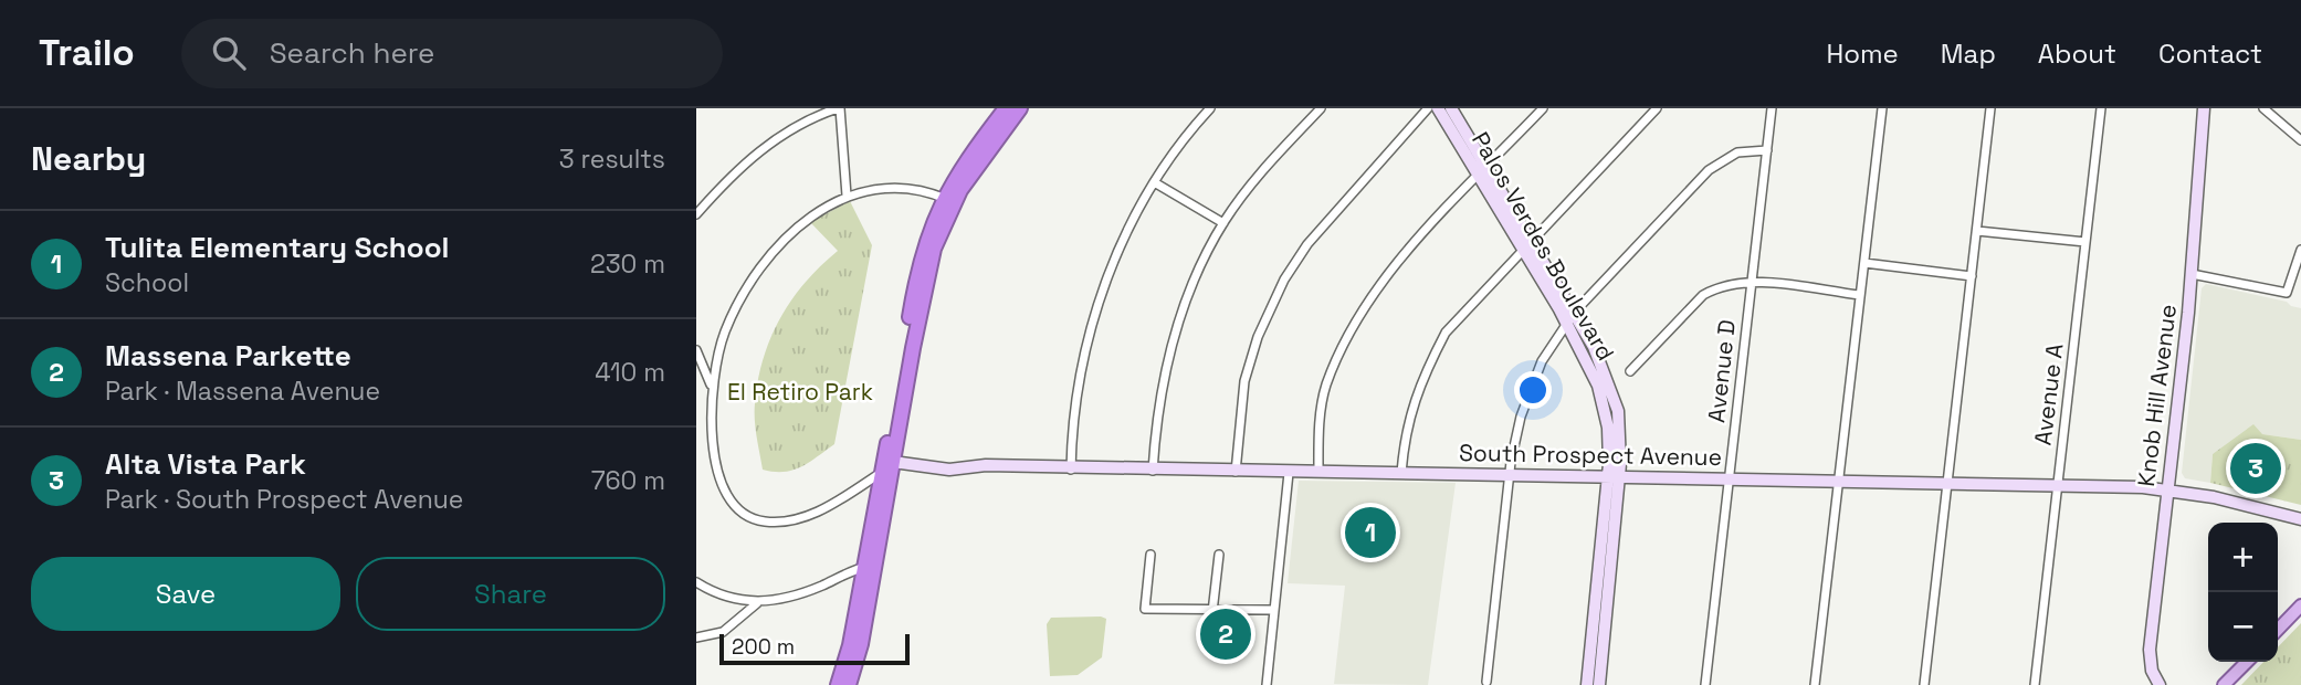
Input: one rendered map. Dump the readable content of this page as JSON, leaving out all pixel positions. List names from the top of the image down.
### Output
{
  "streets": {
    "main road": ["Palos Verdes Boulevard", "Knob Hill Avenue", "South Prospect Avenue"],
    "street": ["Avenue D", "Avenue A"]
  },
  "crossings": [
    ["Palos Verdes Boulevard", "South Prospect Avenue"],
    ["Avenue D", "South Prospect Avenue"],
    ["Avenue A", "South Prospect Avenue"],
    ["Knob Hill Avenue", "South Prospect Avenue"]
  ],
  "parks": ["El Retiro Park"],
  "scale_bar": "200 m",
  "page": {
    "header": "Trailo",
    "search": "Search here",
    "nav": [
      "Home",
      "Map",
      "About",
      "Contact"
    ],
    "heading": ["Nearby", "3 results"],
    "list": [
      {
        "mark": "1",
        "name": "Tulita Elementary School",
        "note": "School",
        "value": "230 m"
      },
      {
        "mark": "2",
        "name": "Massena Parkette",
        "note": "Park · Massena Avenue",
        "value": "410 m"
      },
      {
        "mark": "3",
        "name": "Alta Vista Park",
        "note": "Park · South Prospect Avenue",
        "value": "760 m"
      }
    ],
    "pins": ["3", "1", "2"],
    "map_buttons": ["+", "−"],
    "buttons": ["Save", "Share"],
    "scale": "200 m"
  }
}
